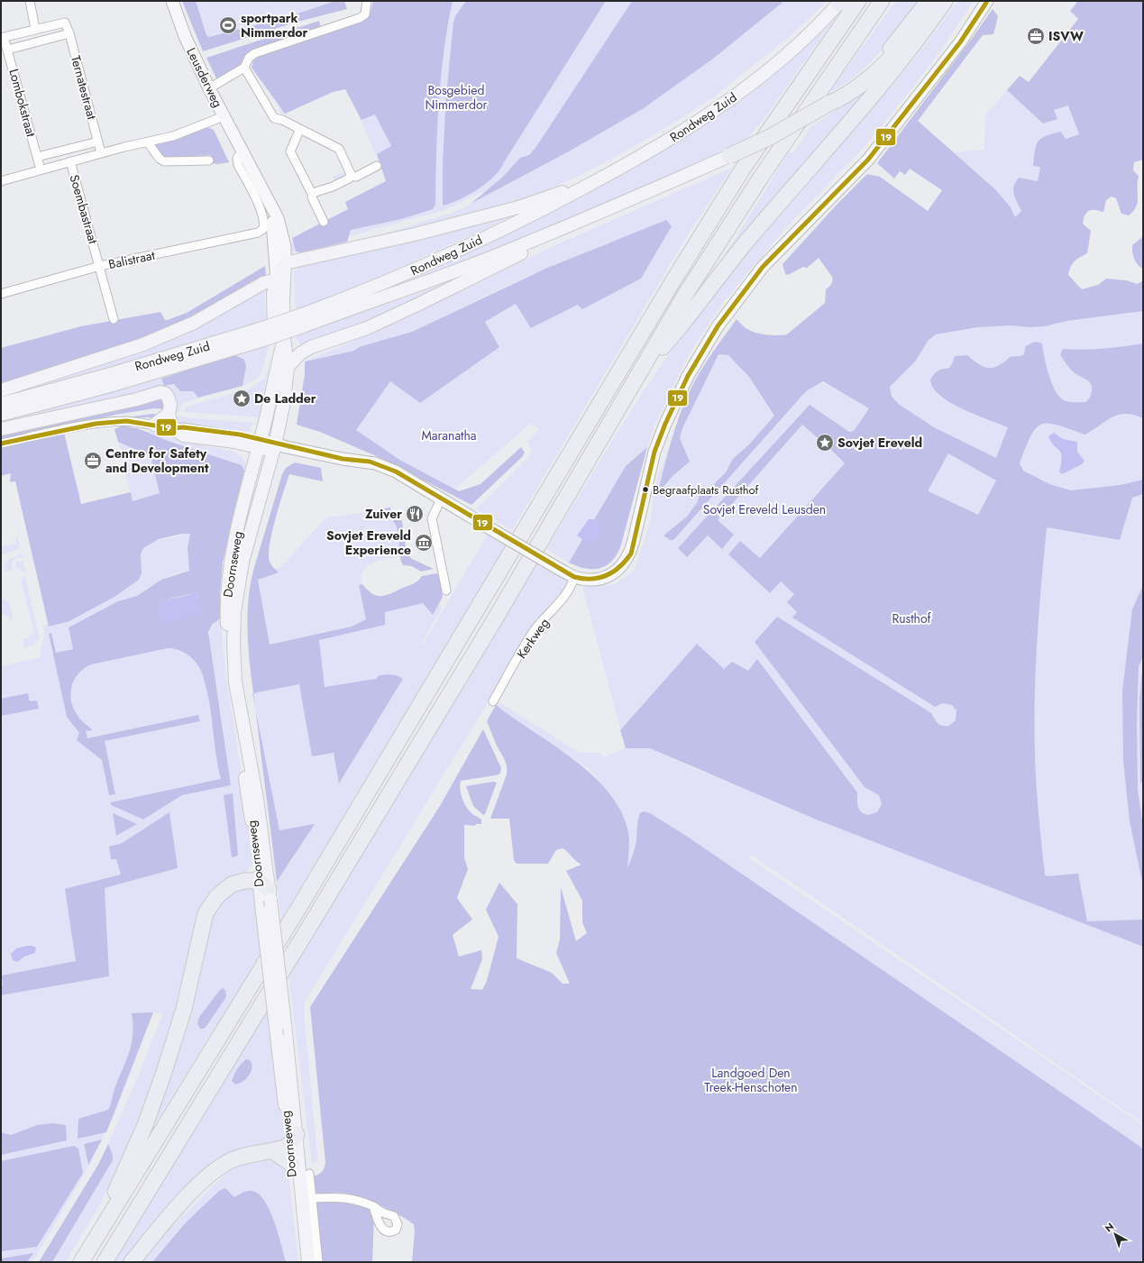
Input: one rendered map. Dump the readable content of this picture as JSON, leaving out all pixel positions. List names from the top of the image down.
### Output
{
  "streets": {
    "main road": ["Leusderweg", "Rondweg Zuid", "Doornseweg"],
    "street": [
      "Ternatestraat",
      "Lombokstraat",
      "Soembastraat",
      "Balistraat",
      "Kerkweg"
    ]
  },
  "crossings": [
    ["Leusderweg", "Balistraat"],
    ["Leusderweg", "Doornseweg"],
    ["Soembastraat", "Balistraat"]
  ],
  "parks": [
    "Bosgebied Nimmerdor",
    "Maranatha",
    "Sovjet Ereveld Leusden",
    "Rusthof",
    "Landgoed Den Treek-Henschoten"
  ],
  "places": {
    "sports": ["sportpark Nimmerdor"],
    "office": ["ISVW", "Centre for Safety and Development"],
    "place": ["De Ladder", "Sovjet Ereveld"],
    "other": ["Begraafplaats Rusthof"],
    "restaurant": ["Zuiver"],
    "museum": ["Sovjet Ereveld Experience"]
  },
  "lines": ["transit line 19"],
  "north": "top left"
}
